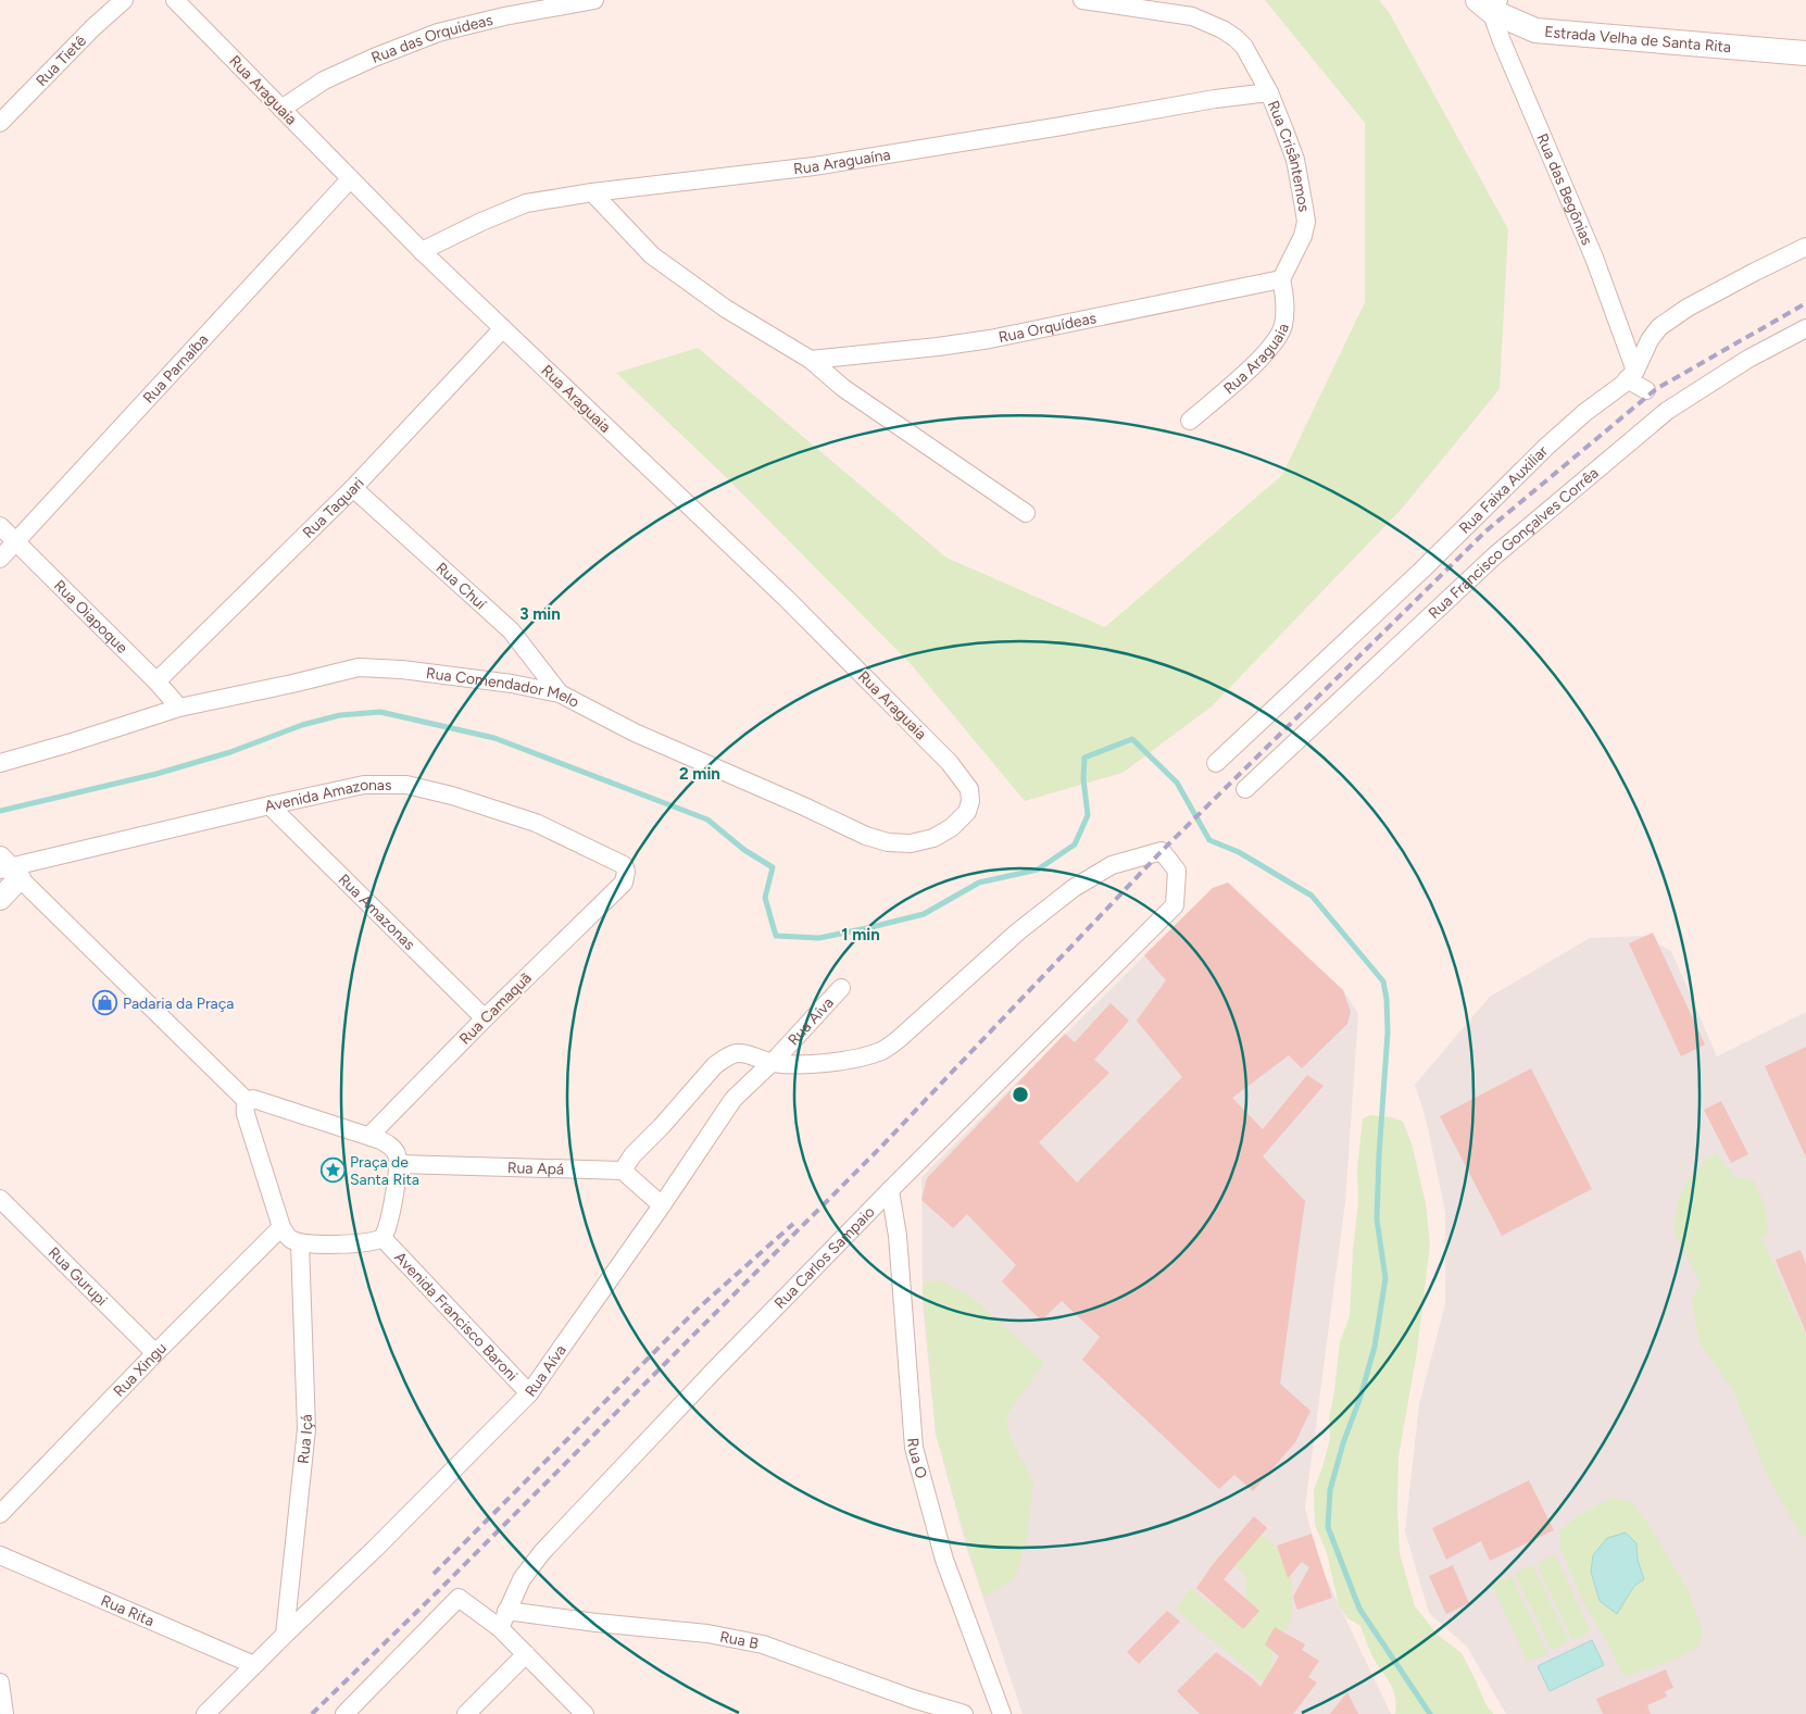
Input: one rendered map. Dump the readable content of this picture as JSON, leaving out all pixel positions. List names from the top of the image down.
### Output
{
  "streets": {
    "main road": ["Estrada Velha de Santa Rita"],
    "street": [
      "Rua das Orquideas",
      "Rua Tietê",
      "Rua Araguaia",
      "Rua Crisântemos",
      "Rua Araguaína",
      "Rua das Begônias",
      "Rua Orquídeas",
      "Rua Parnaíba",
      "Rua Faixa Auxiliar",
      "Rua Taquari",
      "Rua Francisco Gonçalves Corrêa",
      "Rua Chuí",
      "Rua Oiapoque",
      "Rua Comendador Melo",
      "Avenida Amazonas",
      "Rua Amazonas",
      "Rua Camaquã",
      "Rua Aíva",
      "Rua Apá",
      "Rua Carlos Sampaio",
      "Rua Gurupi",
      "Avenida Francisco Baroni",
      "Rua Xingu",
      "Rua Içá",
      "Rua O",
      "Rua Rita",
      "Rua B"
    ]
  },
  "crossings": [
    ["Rua das Orquideas", "Rua Araguaia"],
    ["Estrada Velha de Santa Rita", "Rua das Begônias"],
    ["Rua Araguaia", "Rua Crisântemos"],
    ["Rua Araguaia", "Rua Araguaína"],
    ["Rua Araguaia", "Rua Orquídeas"],
    ["Rua Araguaia", "Rua Parnaíba"],
    ["Rua Araguaia", "Rua Taquari"],
    ["Rua Araguaia", "Rua Comendador Melo"],
    ["Rua Crisântemos", "Rua Araguaína"],
    ["Rua Crisântemos", "Rua Orquídeas"],
    ["Rua das Begônias", "Rua Faixa Auxiliar"],
    ["Rua Parnaíba", "Rua Oiapoque"],
    ["Rua Taquari", "Rua Chuí"],
    ["Rua Taquari", "Rua Oiapoque"],
    ["Rua Chuí", "Rua Comendador Melo"],
    ["Rua Oiapoque", "Rua Comendador Melo"],
    ["Avenida Amazonas", "Rua Amazonas"],
    ["Avenida Amazonas", "Rua Camaquã"],
    ["Rua Amazonas", "Rua Camaquã"],
    ["Rua Aíva", "Rua Carlos Sampaio"],
    ["Rua Aíva", "Avenida Francisco Baroni"],
    ["Rua Aíva", "Rua Içá"],
    ["Rua Aíva", "Rua Rita"],
    ["Rua Apá", "Avenida Francisco Baroni"],
    ["Rua Carlos Sampaio", "Rua O"],
    ["Rua Carlos Sampaio", "Rua B"],
    ["Rua Gurupi", "Rua Xingu"],
    ["Avenida Francisco Baroni", "Rua Içá"]
  ],
  "places": {
    "shop": ["Padaria da Praça"],
    "place": ["Praça de Santa Rita"]
  },
  "rings": ["3 min", "2 min", "1 min"]
}
